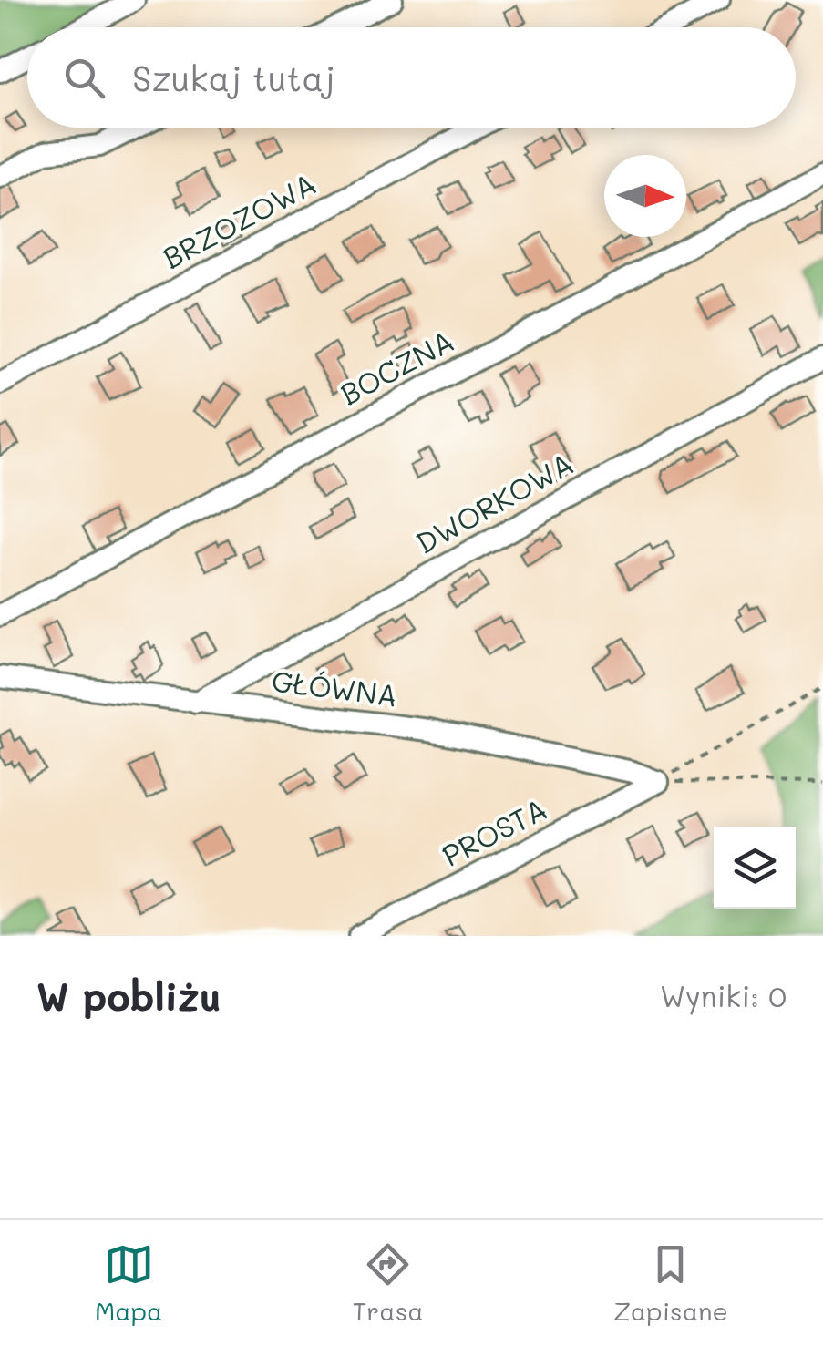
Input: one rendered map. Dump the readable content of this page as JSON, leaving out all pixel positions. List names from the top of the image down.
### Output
{
  "streets": {
    "street": [
      "BRZOZOWA",
      "BOCZNA",
      "DWORKOWA",
      "GŁÓWNA",
      "PROSTA"
    ]
  },
  "crossings": [
    ["DWORKOWA", "GŁÓWNA"],
    ["GŁÓWNA", "PROSTA"]
  ],
  "north": "right",
  "page": {
    "search": "Szukaj tutaj",
    "heading": ["W pobliżu", "Wyniki: 0"],
    "nav": ["Mapa", "Trasa", "Zapisane"]
  }
}
